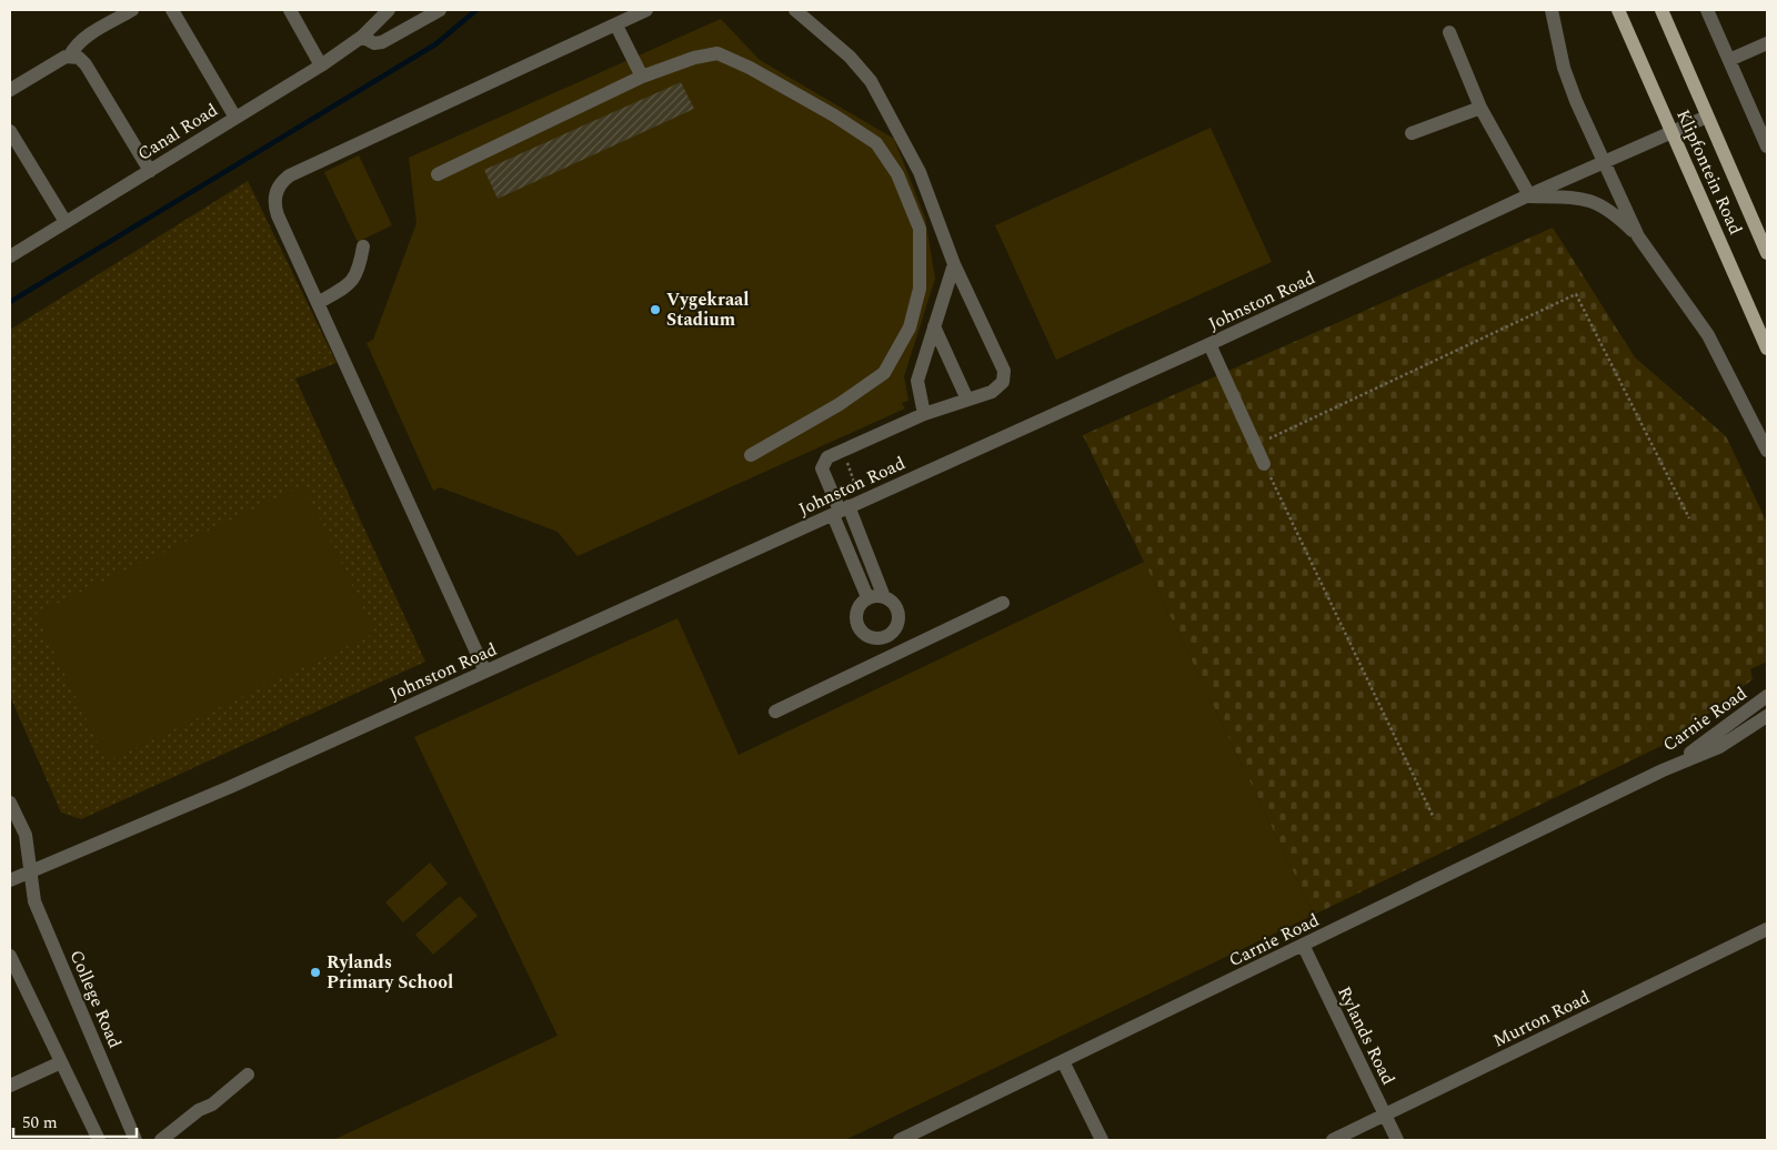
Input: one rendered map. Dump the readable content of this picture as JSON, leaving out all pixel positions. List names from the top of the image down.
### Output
{
  "streets": {
    "main road": ["Klipfontein Road"],
    "street": [
      "Canal Road",
      "Johnston Road",
      "Carnie Road",
      "College Road",
      "Murton Road",
      "Rylands Road"
    ]
  },
  "crossings": [
    ["Klipfontein Road", "Johnston Road"],
    ["Johnston Road", "College Road"],
    ["Carnie Road", "Rylands Road"],
    ["Murton Road", "Rylands Road"]
  ],
  "places": ["Vygekraal Stadium", "Rylands Primary School"],
  "scale_bar": "50 m"
}
